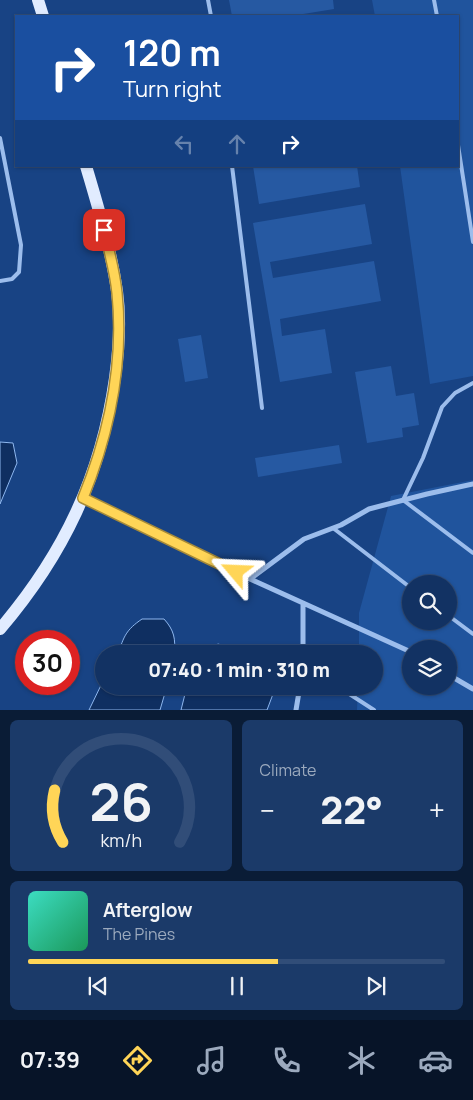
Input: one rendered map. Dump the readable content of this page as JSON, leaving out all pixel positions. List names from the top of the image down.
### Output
{
  "page": {
    "turn": ["120 m", "Turn right"],
    "limit": "30",
    "trip": "07:40 · 1 min · 310 m",
    "tile": "Climate",
    "heat": ["−", "22°", "+"],
    "song": ["Afterglow", "The Pines"],
    "tabs": "07:39",
    "gauge": ["26", "km/h"]
  }
}
